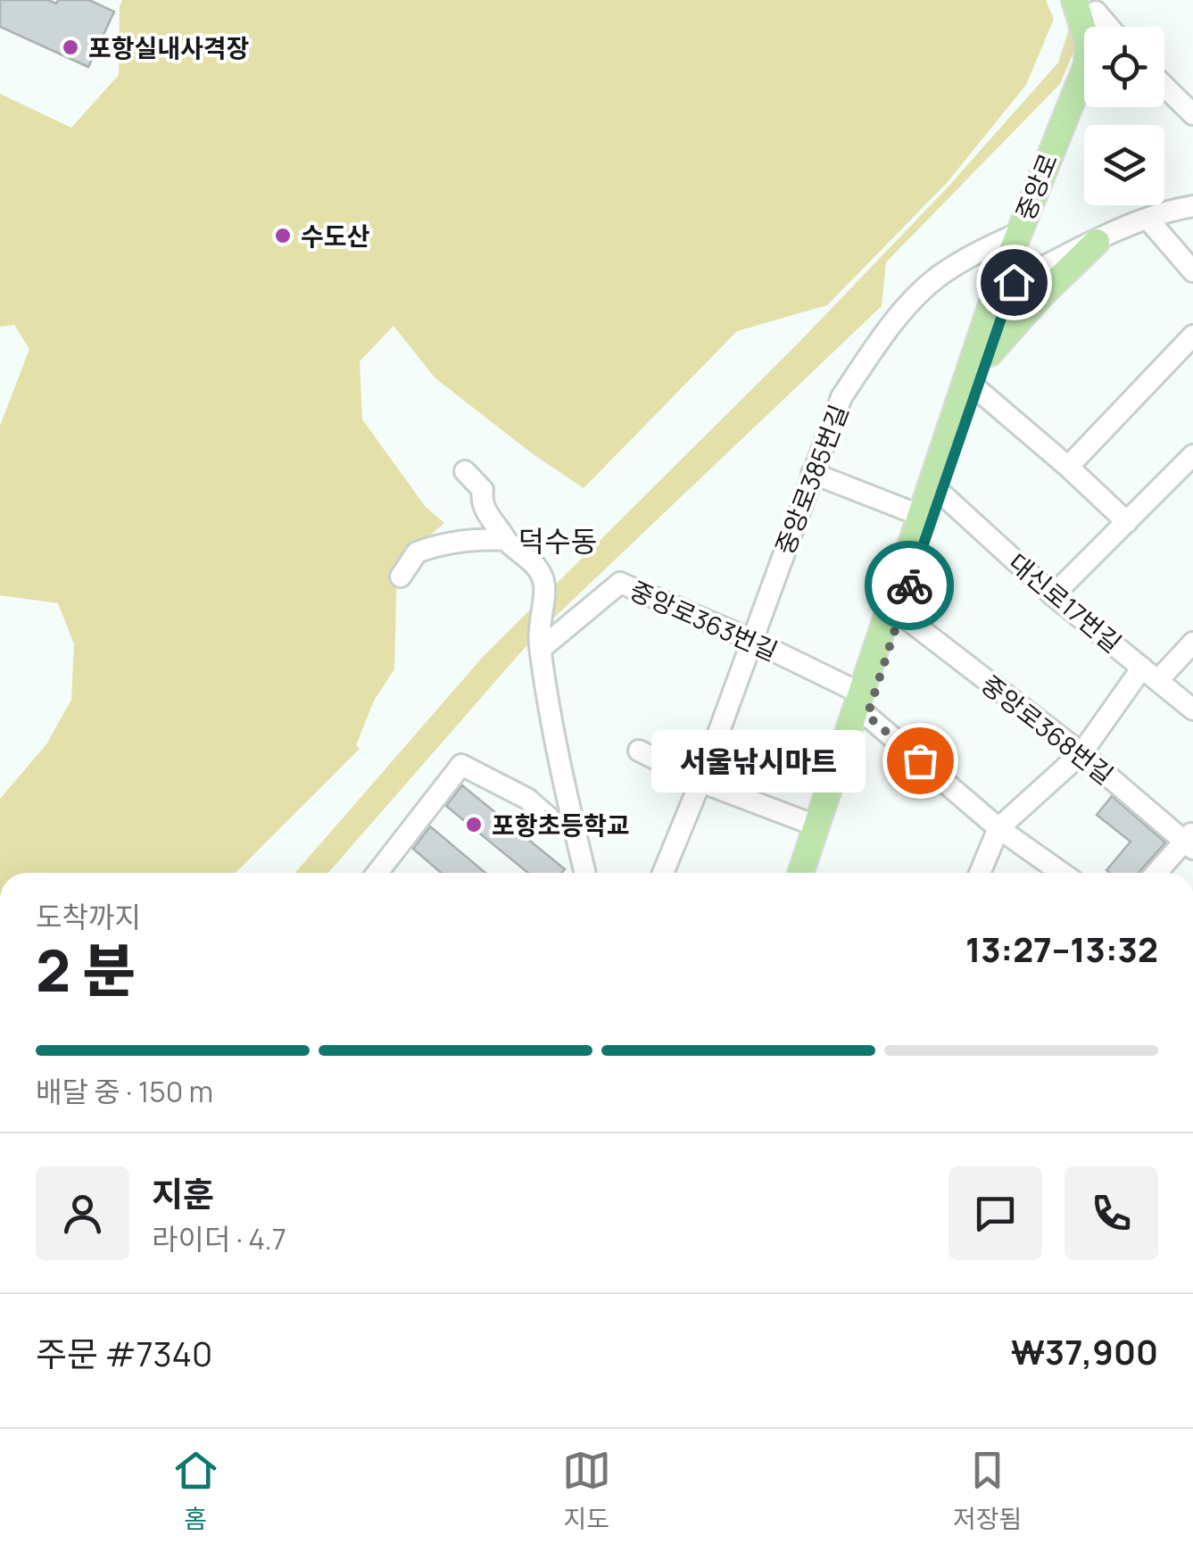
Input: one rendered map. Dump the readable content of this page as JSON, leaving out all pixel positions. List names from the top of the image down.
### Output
{
  "streets": {
    "main road": ["중앙로"],
    "street": [
      "중앙로385번길",
      "대신로17번길",
      "중앙로363번길",
      "중앙로368번길"
    ]
  },
  "crossings": [
    ["중앙로", "중앙로385번길"],
    ["중앙로", "대신로17번길"],
    ["중앙로", "중앙로363번길"],
    ["중앙로", "중앙로368번길"],
    ["중앙로385번길", "중앙로363번길"]
  ],
  "districts": ["덕수동"],
  "places": [
    "포항실내사격장",
    "수도산",
    "서울낚시마트",
    "포항초등학교"
  ],
  "page": {
    "bubble": "서울낚시마트",
    "heading": ["2 분", "도착까지", "13:27–13:32"],
    "panel": [
      "지훈",
      "라이더 · 4.7",
      "주문 #7340",
      "₩37,900"
    ],
    "bar": "배달 중 · 150 m",
    "tabs": ["홈", "지도", "저장됨"]
  }
}
